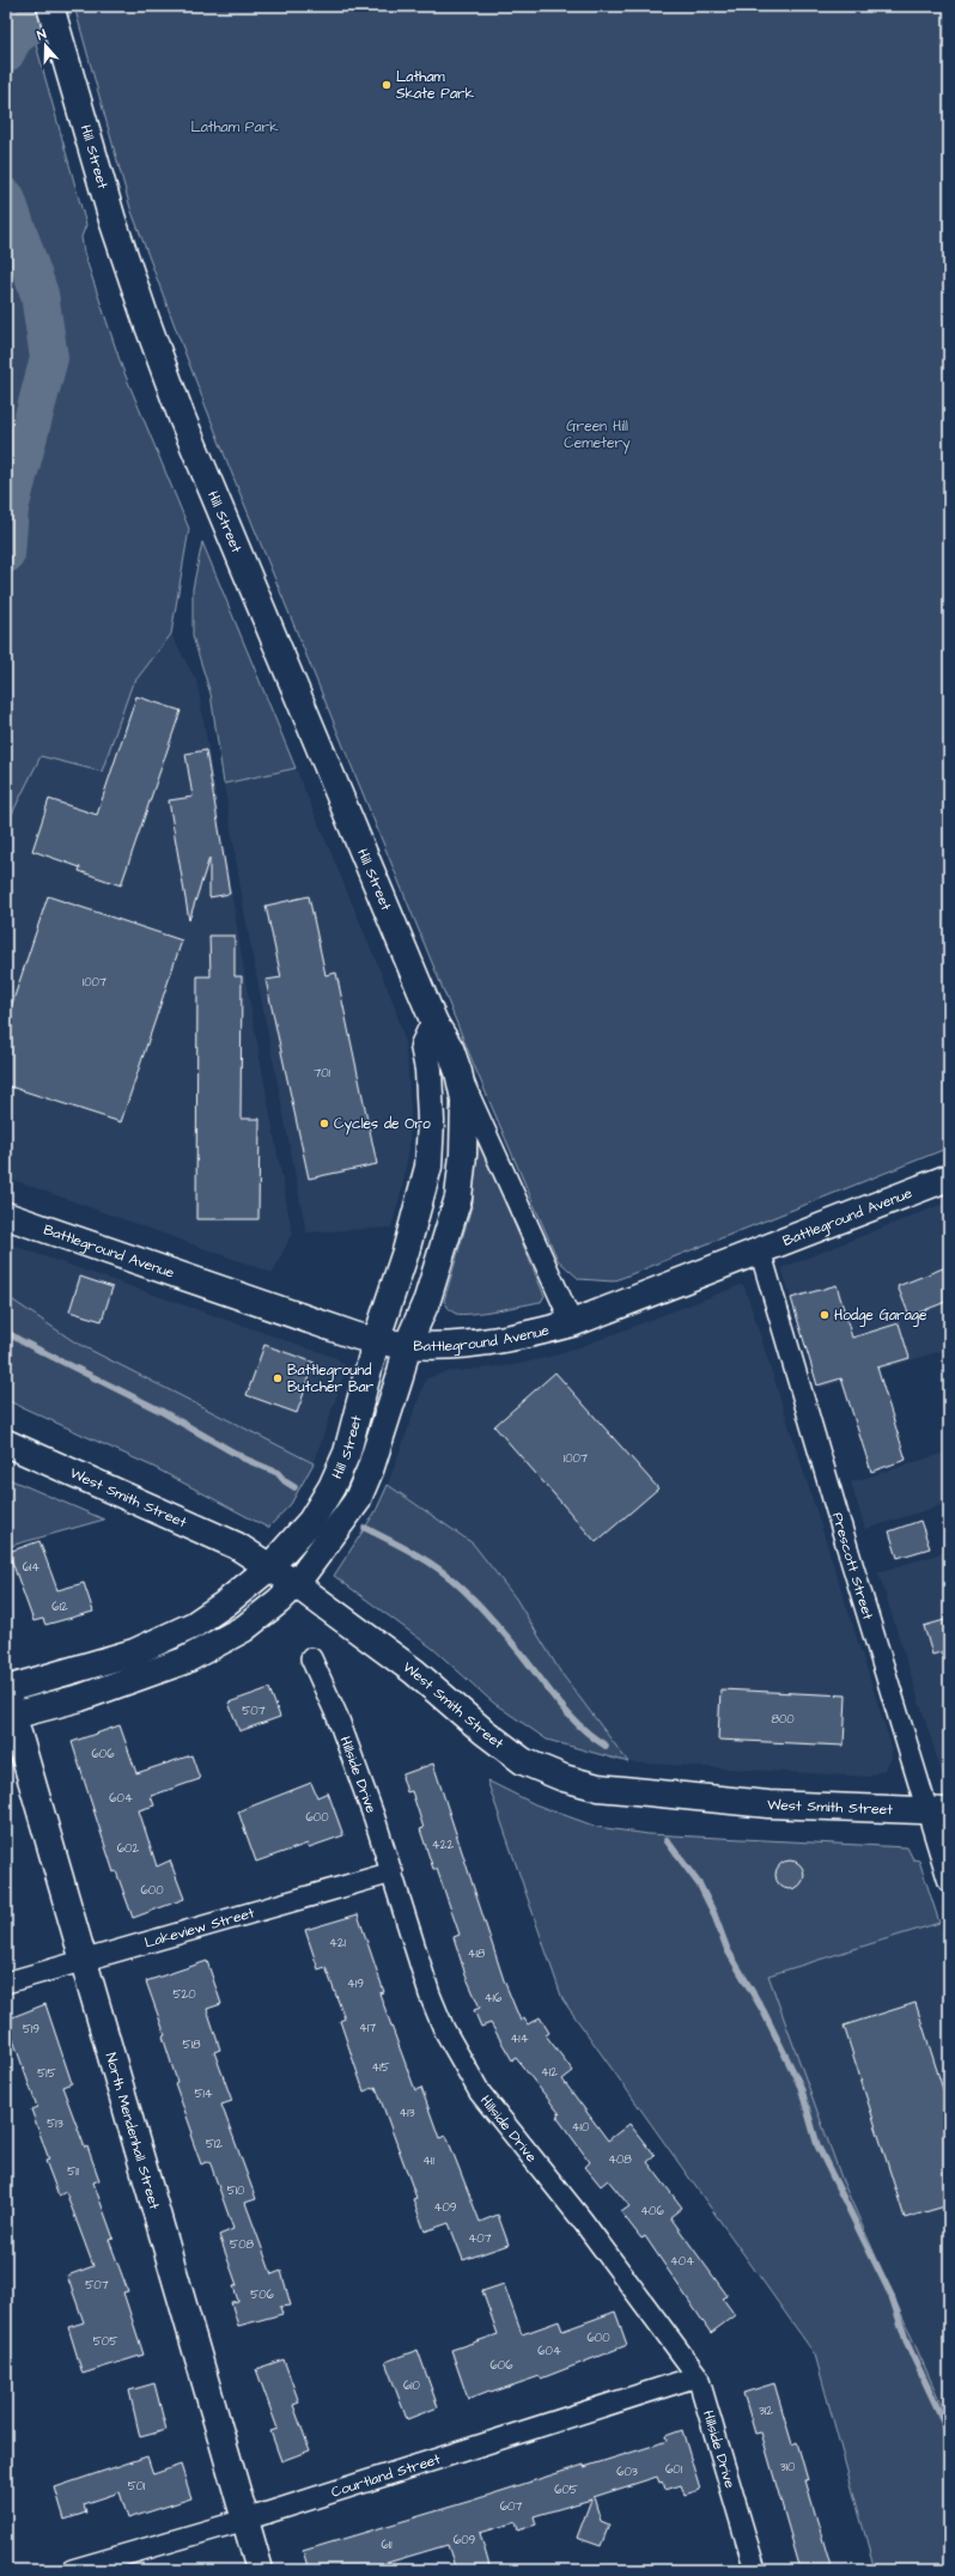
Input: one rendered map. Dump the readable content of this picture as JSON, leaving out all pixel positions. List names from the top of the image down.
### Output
{
  "streets": {
    "street": [
      "Hill Street",
      "Battleground Avenue",
      "West Smith Street",
      "Prescott Street",
      "Hillside Drive",
      "Lakeview Street",
      "North Mendenhall Street",
      "Courtland Street"
    ]
  },
  "crossings": [
    ["Hill Street", "Battleground Avenue"],
    ["Hill Street", "West Smith Street"],
    ["Hill Street", "North Mendenhall Street"],
    ["Battleground Avenue", "Prescott Street"],
    ["West Smith Street", "Prescott Street"],
    ["Hillside Drive", "Lakeview Street"],
    ["Hillside Drive", "Courtland Street"],
    ["Lakeview Street", "North Mendenhall Street"],
    ["North Mendenhall Street", "Courtland Street"]
  ],
  "parks": ["Latham Park", "Green Hill Cemetery"],
  "places": [
    "Latham Skate Park",
    "Cycles de Oro",
    "Hodge Garage",
    "Battleground Butcher Bar"
  ],
  "house_numbers": [
    "1007",
    "701",
    "1007",
    "614",
    "612",
    "507",
    "800",
    "606",
    "604",
    "600",
    "422",
    "602",
    "600",
    "421",
    "418",
    "419",
    "520",
    "416",
    "417",
    "519",
    "414",
    "518",
    "415",
    "412",
    "515",
    "514",
    "413",
    "513",
    "410",
    "512",
    "408",
    "411",
    "511",
    "510",
    "409",
    "406",
    "407",
    "508",
    "404",
    "507",
    "506",
    "600",
    "505",
    "604",
    "606",
    "610",
    "312",
    "310",
    "601",
    "603",
    "501",
    "605",
    "607",
    "609",
    "611"
  ],
  "north": "top"
}
